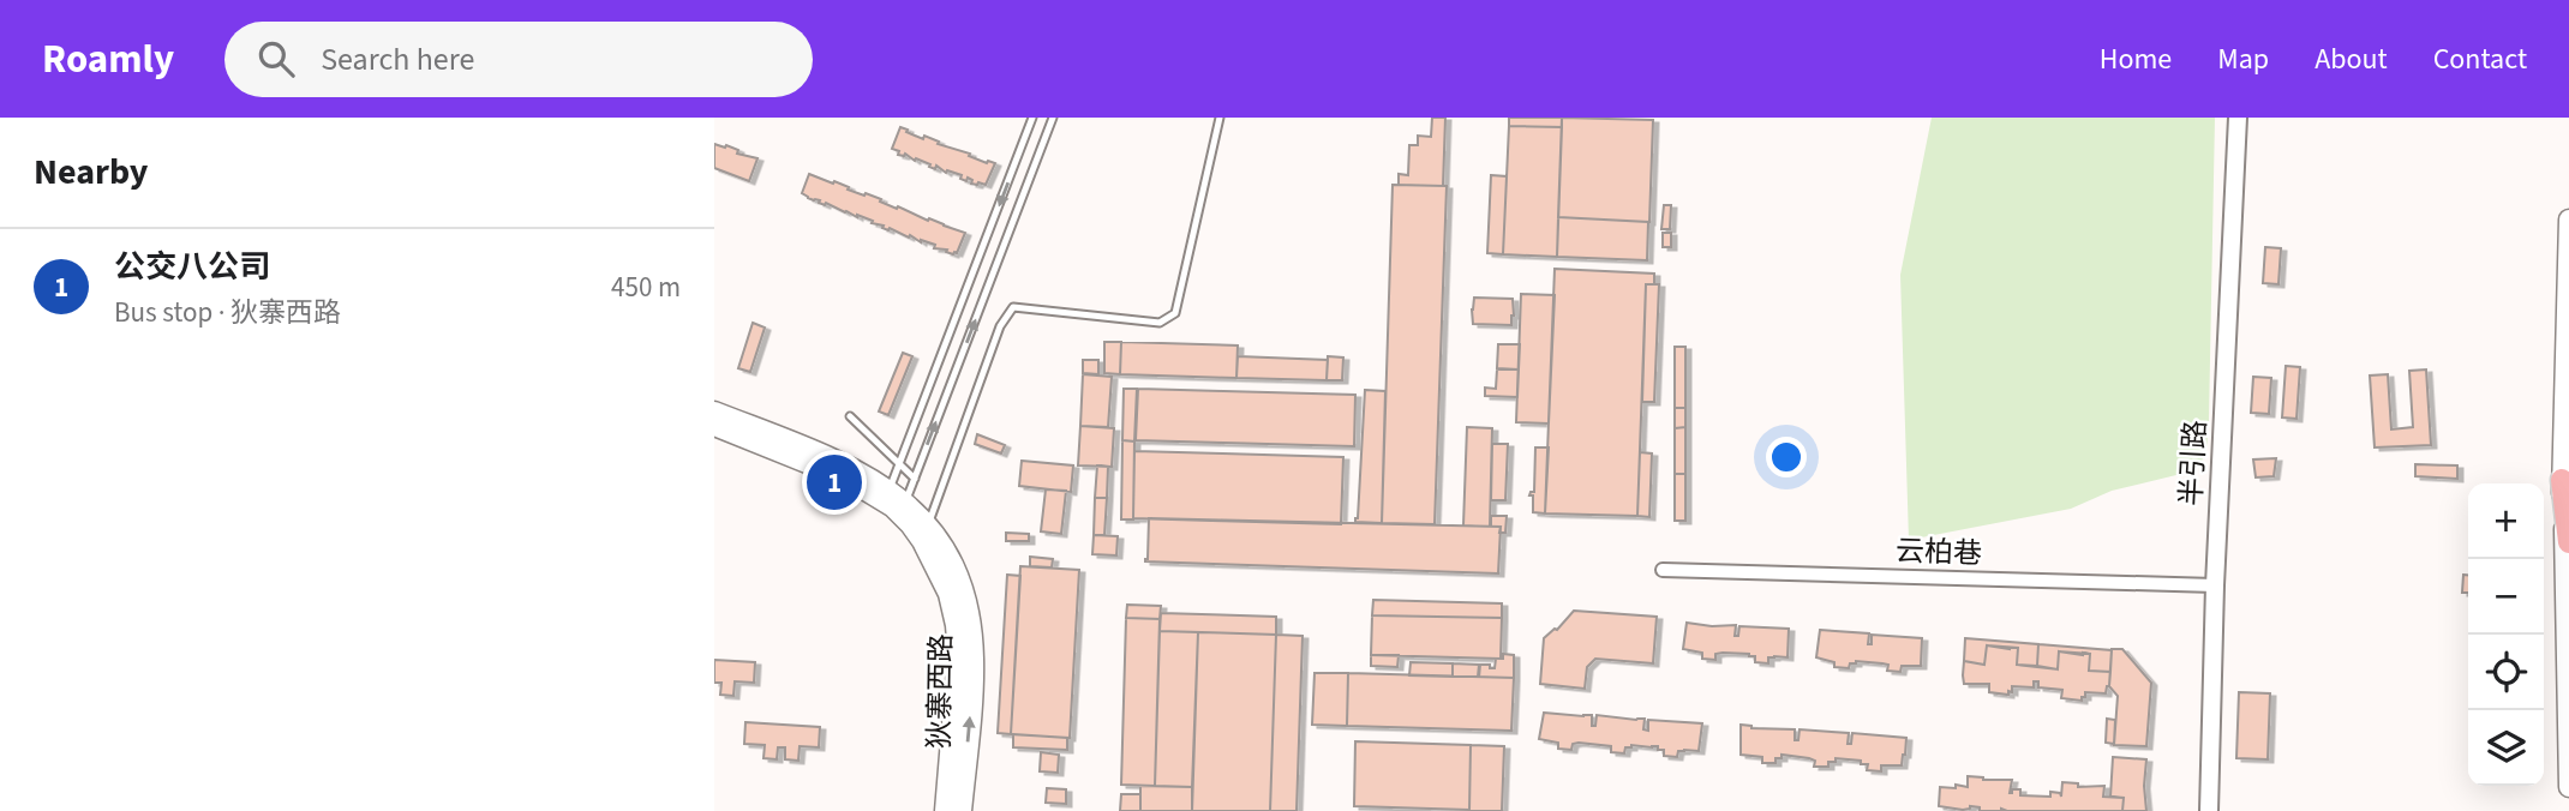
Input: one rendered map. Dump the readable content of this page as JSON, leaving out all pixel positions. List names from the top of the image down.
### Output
{
  "streets": {
    "main road": ["狄寨西路"],
    "street": ["半引路", "云柏巷"]
  },
  "crossings": [
    ["半引路", "云柏巷"]
  ],
  "page": {
    "header": "Roamly",
    "search": "Search here",
    "nav": [
      "Home",
      "Map",
      "About",
      "Contact"
    ],
    "heading": "Nearby",
    "list": [
      {
        "mark": "1",
        "name": "公交八公司",
        "note": "Bus stop · 狄寨西路",
        "value": "450 m"
      }
    ],
    "pins": "1",
    "map_buttons": ["+", "−"]
  }
}
